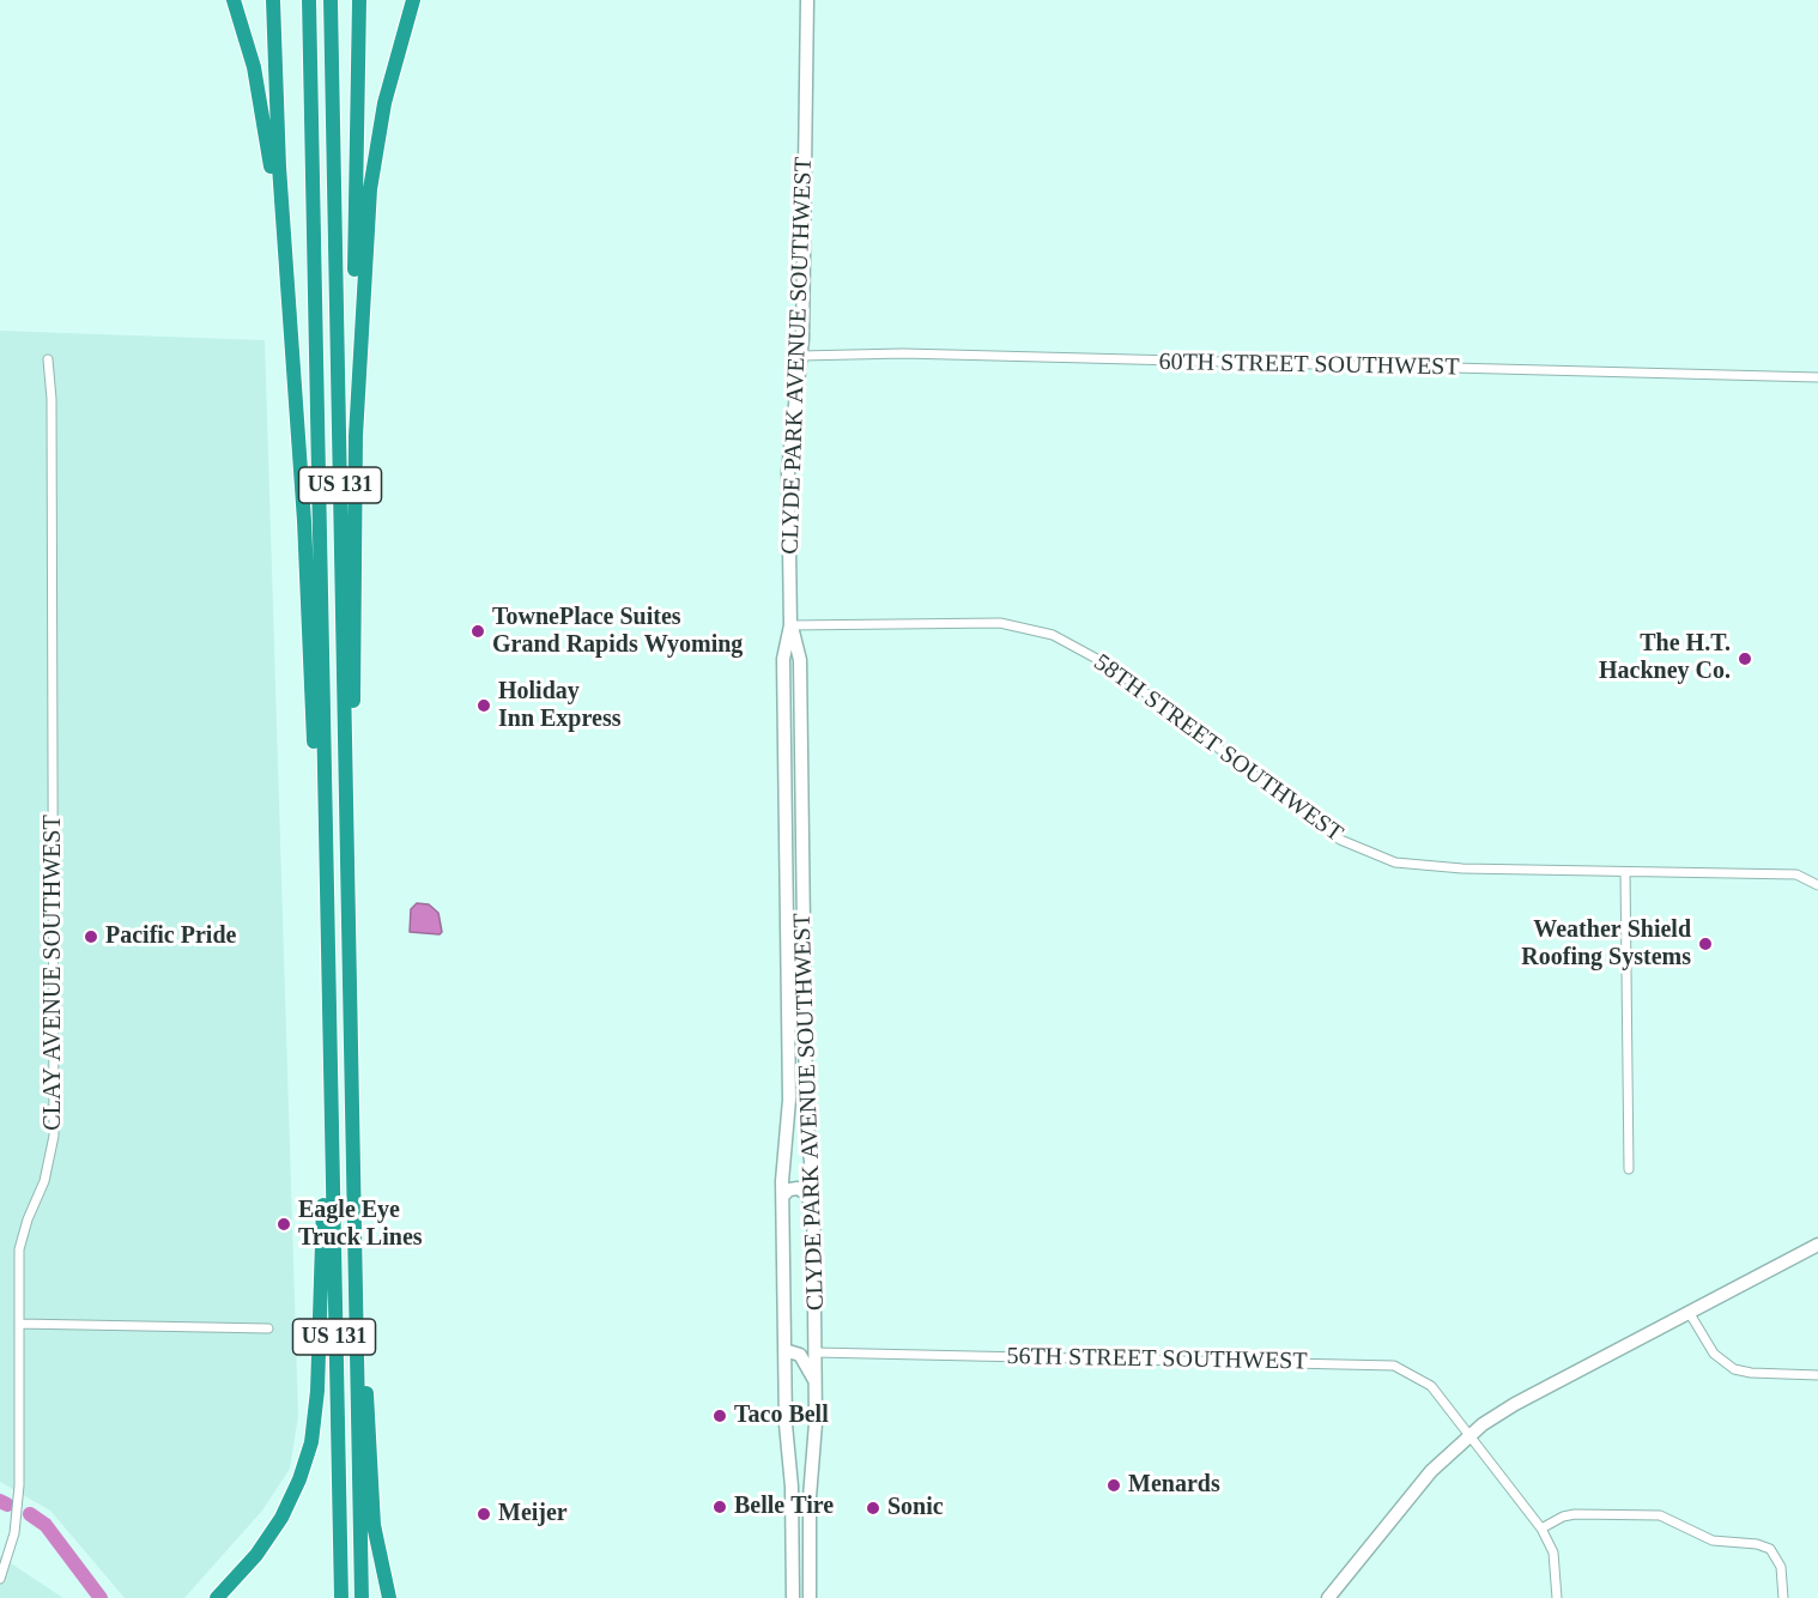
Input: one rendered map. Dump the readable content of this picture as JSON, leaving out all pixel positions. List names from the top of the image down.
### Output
{
  "streets": {
    "highway": ["US 131"],
    "main road": ["CLYDE PARK AVENUE SOUTHWEST"],
    "street": [
      "60TH STREET SOUTHWEST",
      "58TH STREET SOUTHWEST",
      "CLAY AVENUE SOUTHWEST",
      "56TH STREET SOUTHWEST"
    ]
  },
  "crossings": [
    ["CLYDE PARK AVENUE SOUTHWEST", "60TH STREET SOUTHWEST"],
    ["CLYDE PARK AVENUE SOUTHWEST", "58TH STREET SOUTHWEST"],
    ["CLYDE PARK AVENUE SOUTHWEST", "56TH STREET SOUTHWEST"]
  ],
  "places": [
    "TownePlace Suites Grand Rapids Wyoming",
    "The H.T. Hackney Co.",
    "Holiday Inn Express",
    "Pacific Pride",
    "Weather Shield Roofing Systems",
    "Eagle Eye Truck Lines",
    "Taco Bell",
    "Menards",
    "Belle Tire",
    "Sonic",
    "Meijer"
  ]
}
